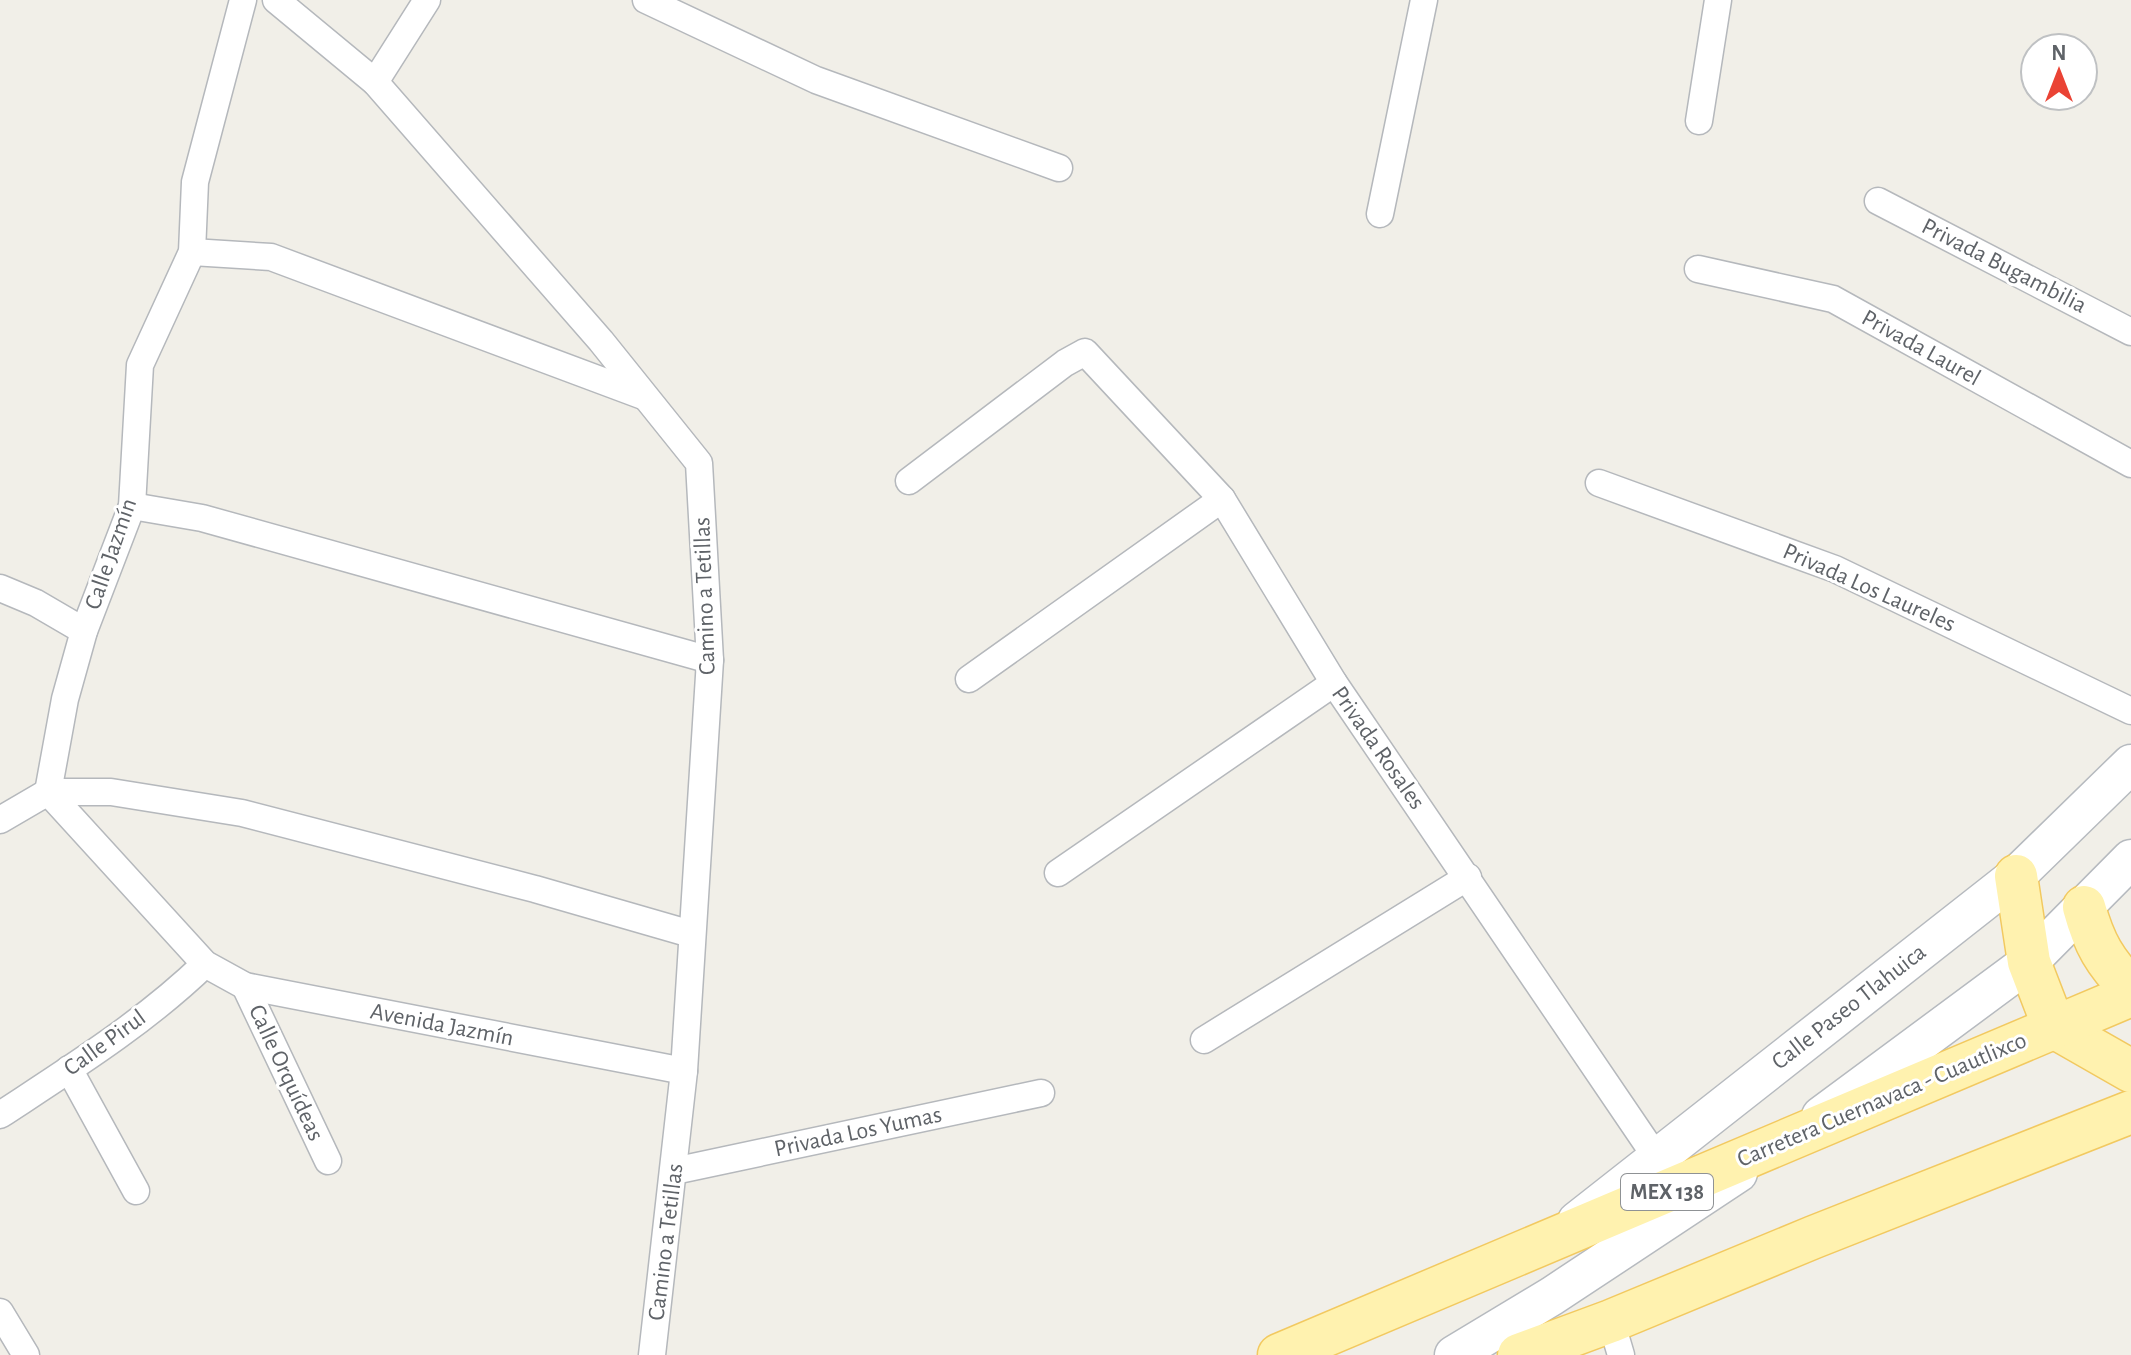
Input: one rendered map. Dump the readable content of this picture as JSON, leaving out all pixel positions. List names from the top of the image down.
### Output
{
  "streets": {
    "main road": ["Calle Paseo Tlahuica", "Carretera Cuernavaca - Cuautlixco", "MEX 138"],
    "street": [
      "Privada Bugambilia",
      "Privada Laurel",
      "Calle Jazmín",
      "Privada Los Laureles",
      "Camino a Tetillas",
      "Privada Rosales",
      "Avenida Jazmín",
      "Calle Pirul",
      "Calle Orquídeas",
      "Privada Los Yumas"
    ]
  },
  "crossings": [
    ["Camino a Tetillas", "Avenida Jazmín"],
    ["Camino a Tetillas", "Privada Los Yumas"],
    ["Privada Rosales", "Calle Paseo Tlahuica"],
    ["Calle Paseo Tlahuica", "Carretera Cuernavaca - Cuautlixco"],
    ["Avenida Jazmín", "Calle Pirul"],
    ["Avenida Jazmín", "Calle Orquídeas"]
  ],
  "north": "top"
}
